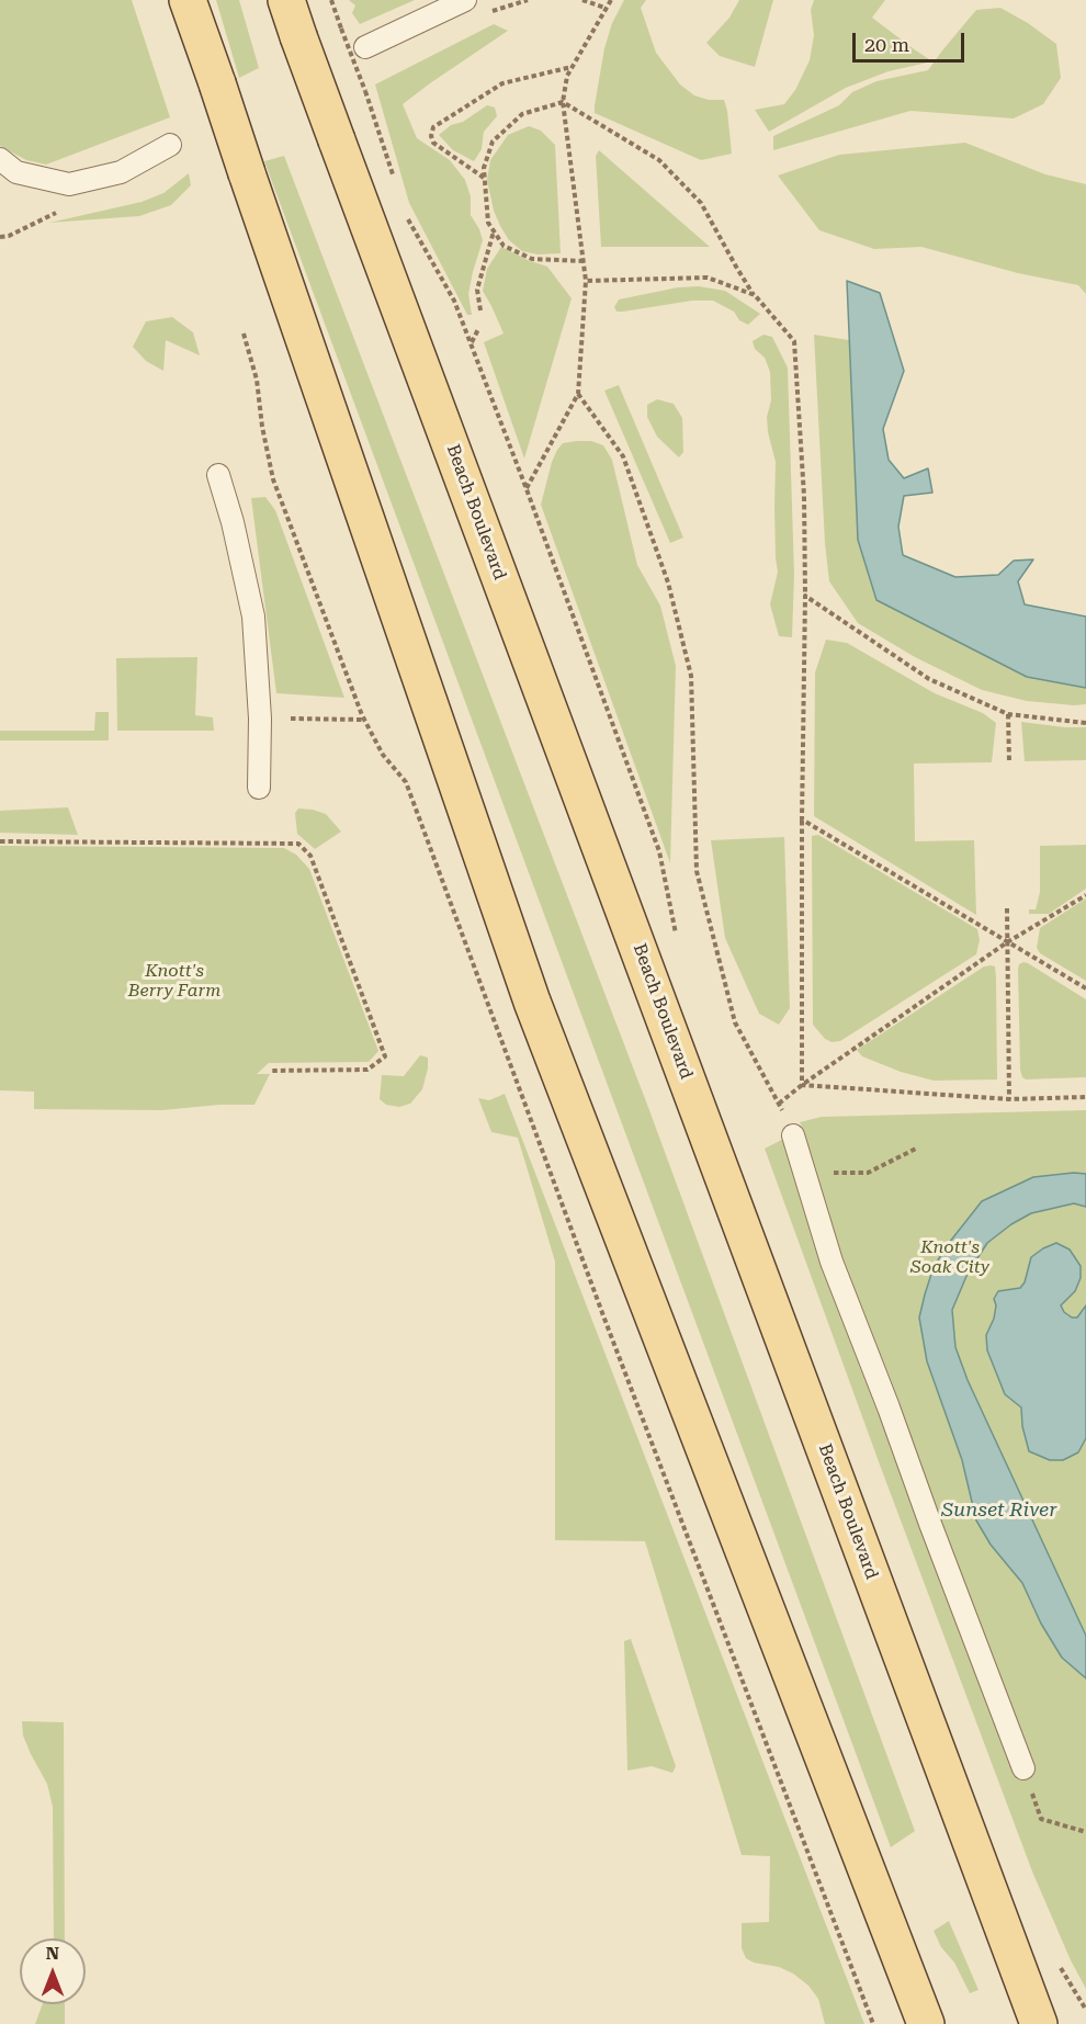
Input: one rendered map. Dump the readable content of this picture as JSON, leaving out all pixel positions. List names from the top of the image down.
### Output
{
  "streets": {
    "main road": ["Beach Boulevard"]
  },
  "water": ["Sunset River"],
  "parks": ["Knott's Berry Farm", "Knott's Soak City"],
  "scale_bar": "20 m",
  "north": "top"
}
